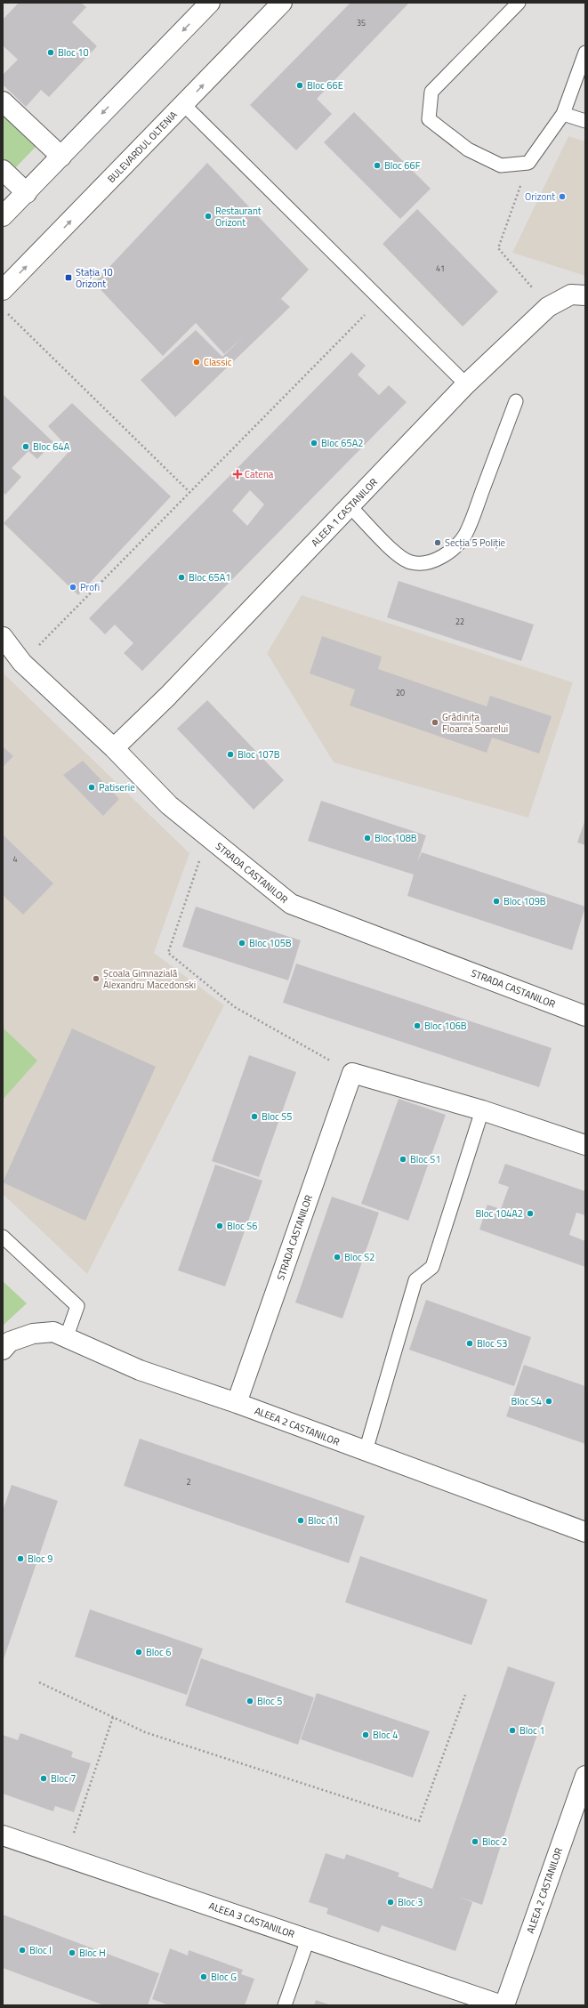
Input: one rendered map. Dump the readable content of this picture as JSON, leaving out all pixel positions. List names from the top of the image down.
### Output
{
  "streets": {
    "street": [
      "BULEVARDUL OLTENIA",
      "ALEEA 1 CASTANILOR",
      "STRADA CASTANILOR",
      "ALEEA 2 CASTANILOR",
      "ALEEA 3 CASTANILOR"
    ]
  },
  "crossings": [
    ["ALEEA 1 CASTANILOR", "STRADA CASTANILOR"],
    ["STRADA CASTANILOR", "ALEEA 2 CASTANILOR"],
    ["ALEEA 2 CASTANILOR", "ALEEA 3 CASTANILOR"]
  ],
  "places": {
    "other": [
      "Bloc 10",
      "Bloc 66E",
      "Bloc 66F",
      "Orizont",
      "Restaurant Orizont",
      "Classic",
      "Bloc 65A2",
      "Bloc 64A",
      "Secția 5 Poliție",
      "Bloc 65A1",
      "Profi",
      "Grădinița Floarea Soarelui",
      "Bloc 107B",
      "Patiserie",
      "Bloc 108B",
      "Bloc 109B",
      "Bloc 105B",
      "Școala Gimnazială Alexandru Macedonski",
      "Bloc 106B",
      "Bloc S5",
      "Bloc S1",
      "Bloc 104A2",
      "Bloc S6",
      "Bloc S2",
      "Bloc S3",
      "Bloc S4",
      "Bloc 11",
      "Bloc 9",
      "Bloc 6",
      "Bloc 5",
      "Bloc 1",
      "Bloc 4",
      "Bloc 7",
      "Bloc 2",
      "Bloc 3",
      "Bloc I",
      "Bloc H",
      "Bloc G"
    ],
    "transit": ["Stația 10 Orizont"],
    "health": ["Catena"]
  },
  "house_numbers": [
    "35",
    "41",
    "22",
    "20",
    "4",
    "2"
  ]
}
